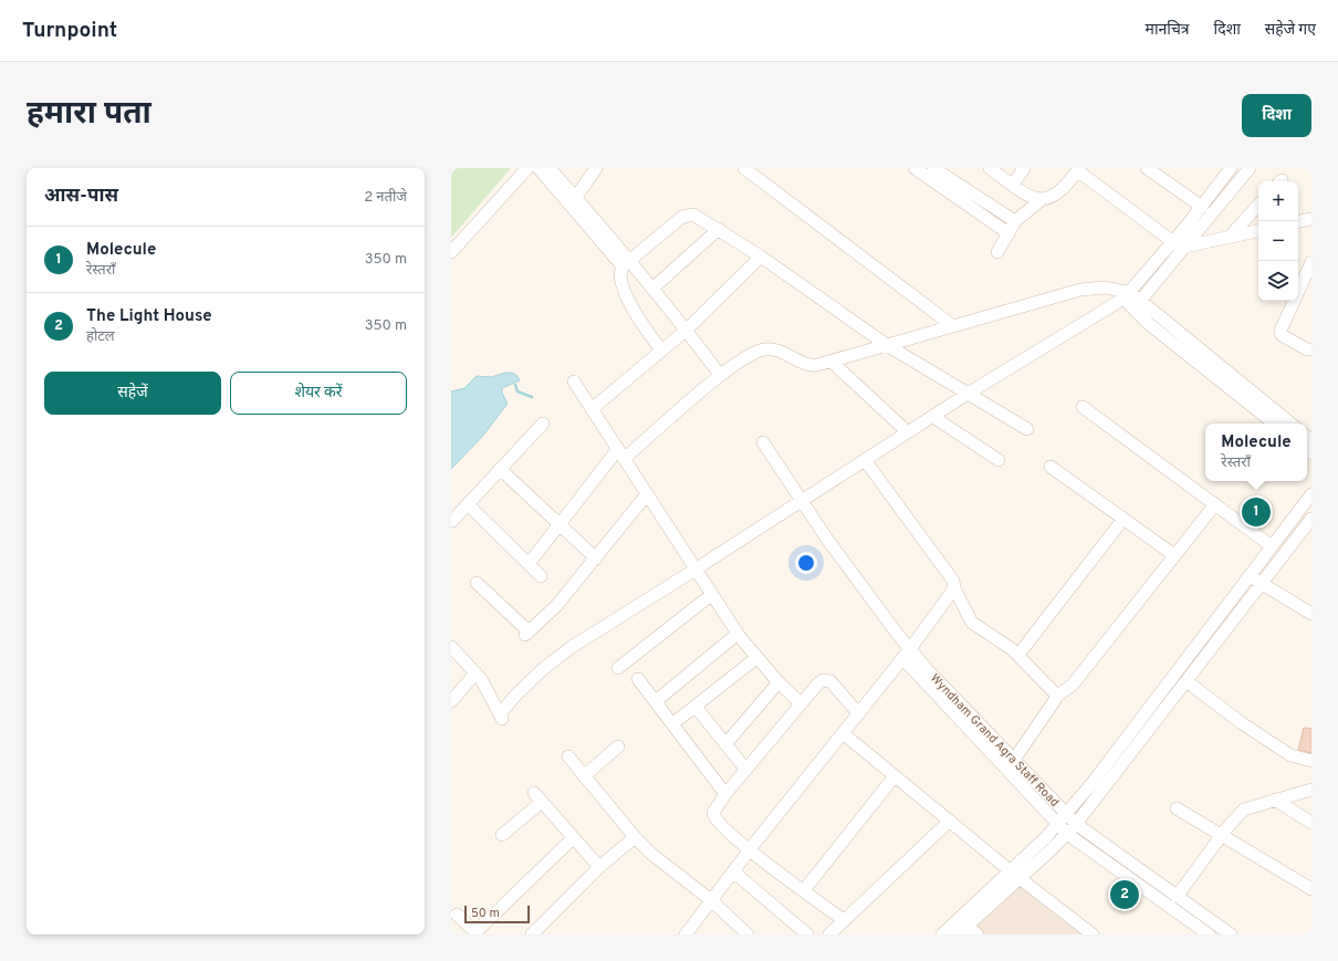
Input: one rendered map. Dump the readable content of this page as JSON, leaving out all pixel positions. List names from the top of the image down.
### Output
{
  "streets": {
    "street": ["Wyndham Grand Agra Staff Road"]
  },
  "scale_bar": "50 m",
  "page": {
    "header": "Turnpoint",
    "nav": ["मानचित्र", "दिशा", "सहेजे गए"],
    "buttons": [
      "दिशा",
      ["सहेजें", "शेयर करें"]
    ],
    "title": "हमारा पता",
    "heading": ["आस-पास", "2 नतीजे"],
    "map_buttons": ["+", "−"],
    "list": [
      {
        "mark": "1",
        "name": "Molecule",
        "note": "रेस्तराँ",
        "value": "350 m"
      },
      {
        "mark": "2",
        "name": "The Light House",
        "note": "होटल",
        "value": "350 m"
      }
    ],
    "popup": ["Molecule", "रेस्तराँ"],
    "pins": ["1", "2"],
    "scale": "50 m"
  }
}
